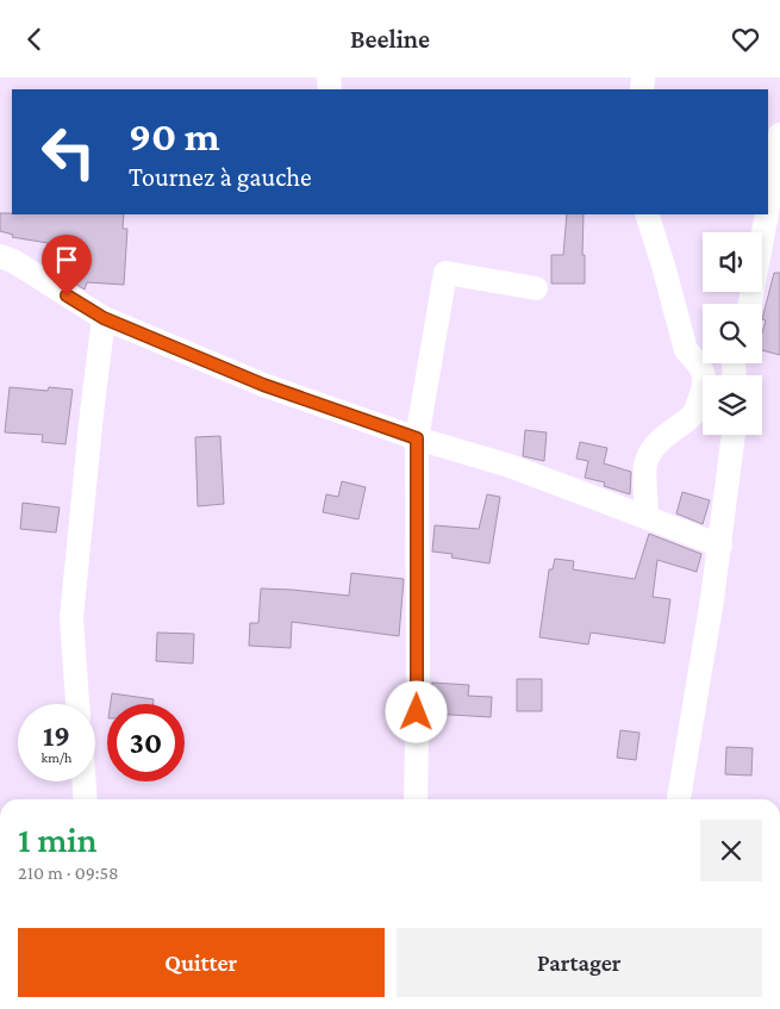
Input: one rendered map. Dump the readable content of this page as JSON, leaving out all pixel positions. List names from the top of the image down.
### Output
{
  "page": {
    "header": "Beeline",
    "turn": ["90 m", "Tournez à gauche"],
    "speed": "19 km/h",
    "limit": "30",
    "heading": ["1 min", "210 m · 09:58"],
    "buttons": ["Quitter", "Partager"]
  }
}
